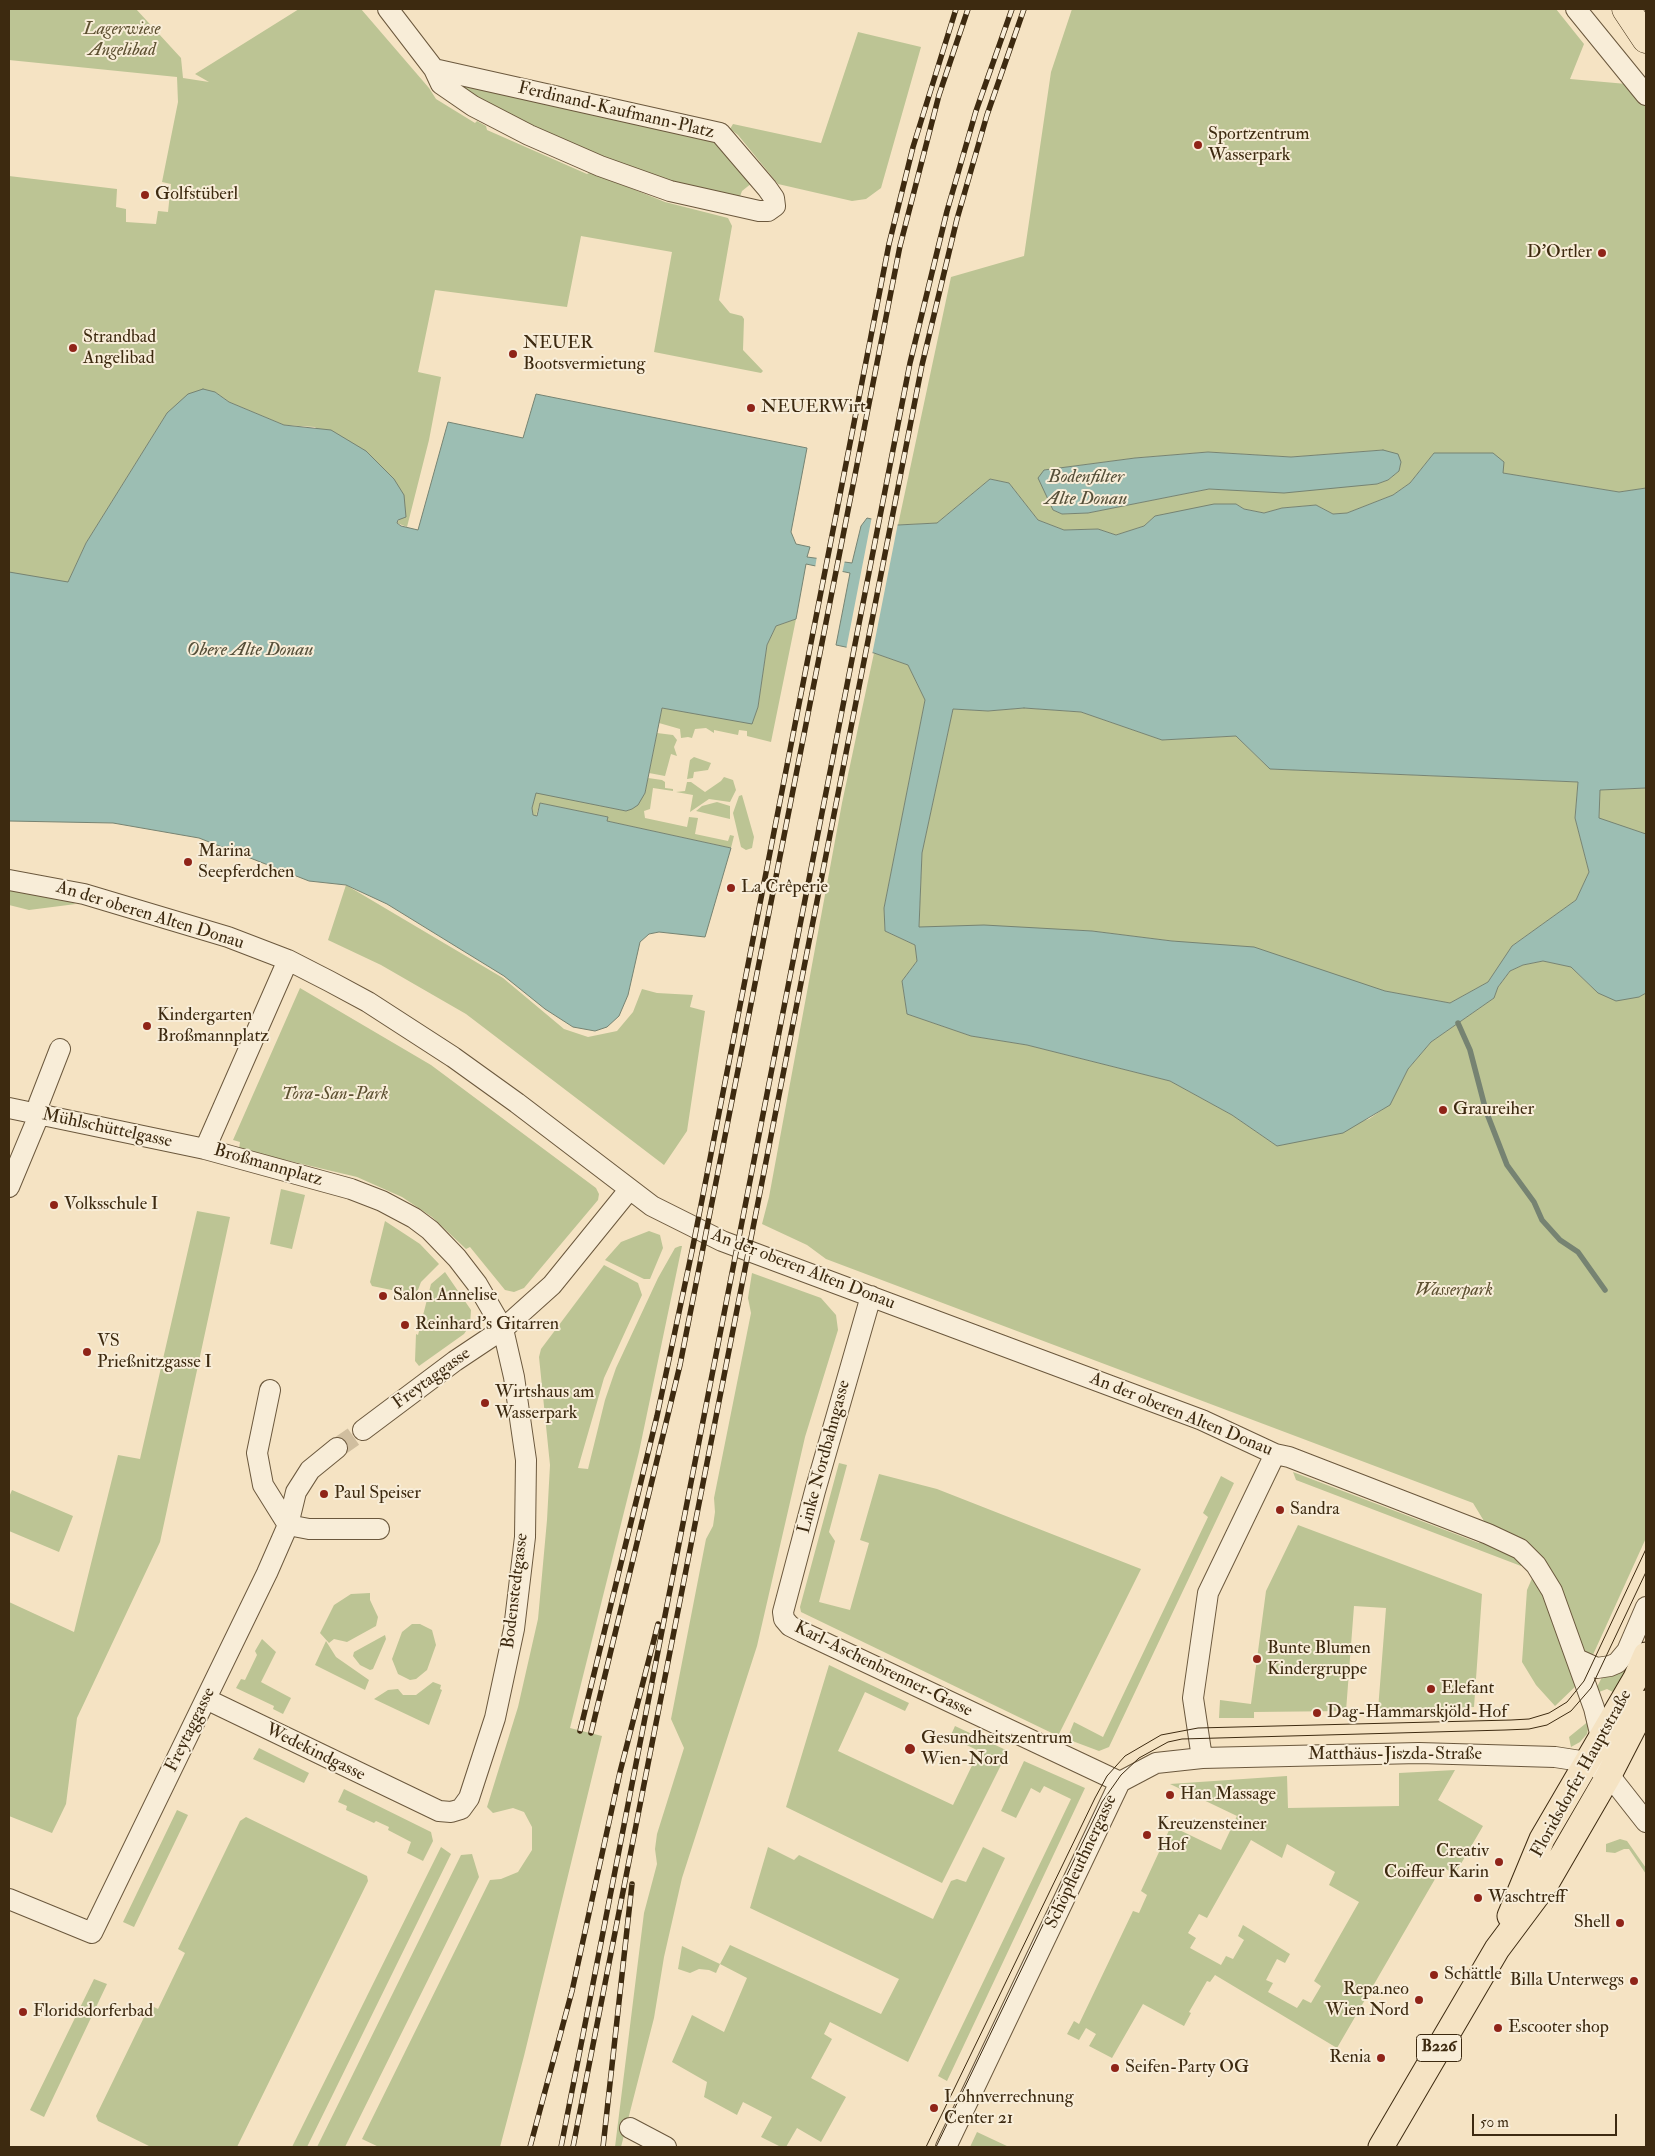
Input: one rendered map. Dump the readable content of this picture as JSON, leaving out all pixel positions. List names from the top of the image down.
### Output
{
  "streets": {
    "main road": ["Floridsdorfer Hauptstraße", "B226"],
    "street": [
      "Ferdinand-Kaufmann-Platz",
      "An der oberen Alten Donau",
      "Mühlschüttelgasse",
      "Broßmannplatz",
      "Freytaggasse",
      "Linke Nordbahngasse",
      "Bodenstedtgasse",
      "Karl-Aschenbrenner-Gasse",
      "Wedekindgasse",
      "Matthäus-Jiszda-Straße",
      "Schöpfleuthnergasse"
    ]
  },
  "crossings": [
    ["An der oberen Alten Donau", "Broßmannplatz"],
    ["An der oberen Alten Donau", "Linke Nordbahngasse"],
    ["An der oberen Alten Donau", "Floridsdorfer Hauptstraße"],
    ["Mühlschüttelgasse", "Broßmannplatz"],
    ["Broßmannplatz", "Freytaggasse"],
    ["Broßmannplatz", "Bodenstedtgasse"],
    ["Freytaggasse", "Bodenstedtgasse"],
    ["Freytaggasse", "Wedekindgasse"],
    ["Linke Nordbahngasse", "Karl-Aschenbrenner-Gasse"],
    ["Bodenstedtgasse", "Wedekindgasse"],
    ["Karl-Aschenbrenner-Gasse", "Schöpfleuthnergasse"],
    ["Matthäus-Jiszda-Straße", "Floridsdorfer Hauptstraße"],
    ["Matthäus-Jiszda-Straße", "Schöpfleuthnergasse"]
  ],
  "water": ["Bodenfilter Alte Donau", "Obere Alte Donau"],
  "parks": ["Lagerwiese Angelibad", "Tora-San-Park", "Wasserpark"],
  "places": [
    "Sportzentrum Wasserpark",
    "Golfstüberl",
    "D'Ortler",
    "Strandbad Angelibad",
    "NEUER Bootsvermietung",
    "NEUERWirt",
    "Marina Seepferdchen",
    "La Crêperie",
    "Kindergarten Broßmannplatz",
    "Graureiher",
    "Volksschule I",
    "Salon Annelise",
    "Reinhard's Gitarren",
    "VS Prießnitzgasse I",
    "Wirtshaus am Wasserpark",
    "Paul Speiser",
    "Sandra",
    "Bunte Blumen Kindergruppe",
    "Elefant",
    "Dag-Hammarskjöld-Hof",
    "Gesundheitszentrum Wien-Nord",
    "Han Massage",
    "Kreuzensteiner Hof",
    "Creativ Coiffeur Karin",
    "Waschtreff",
    "Shell",
    "Schättle",
    "Billa Unterwegs",
    "Repa.neo Wien Nord",
    "Floridsdorferbad",
    "Escooter shop",
    "Renia",
    "Seifen-Party OG",
    "Lohnverrechnung Center 21"
  ],
  "scale_bar": "50 m"
}
